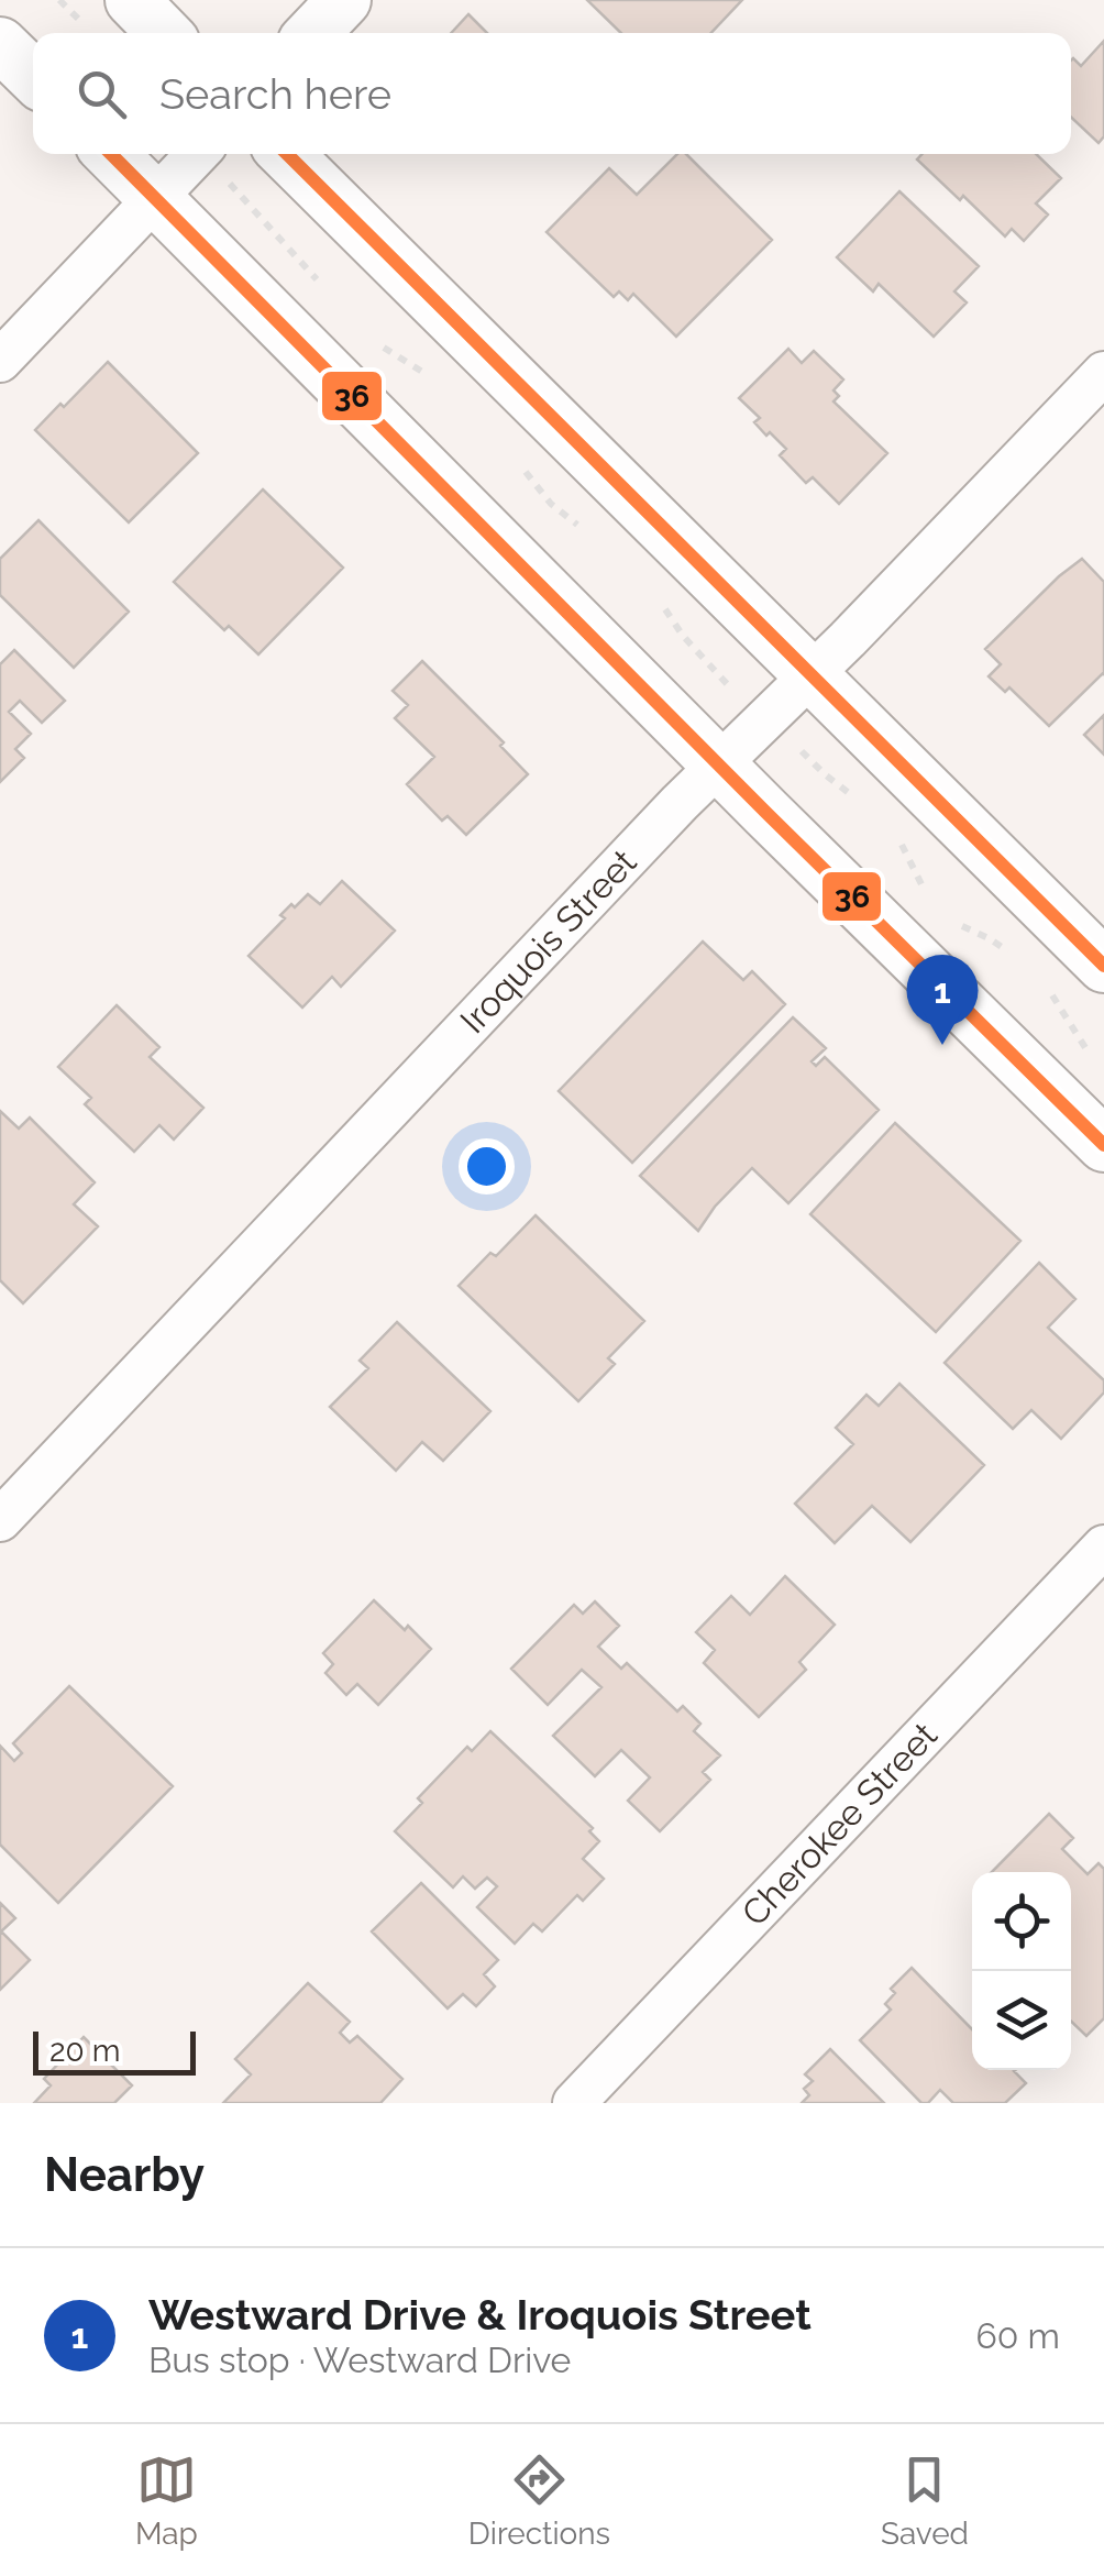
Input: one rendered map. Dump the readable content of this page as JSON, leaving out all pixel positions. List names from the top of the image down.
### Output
{
  "streets": {
    "street": ["Iroquois Street", "Cherokee Street"]
  },
  "lines": ["transit line 36"],
  "scale_bar": "20 m",
  "page": {
    "search": "Search here",
    "pins": "1",
    "scale": "20 m",
    "heading": "Nearby",
    "list": [
      {
        "mark": "1",
        "name": "Westward Drive & Iroquois Street",
        "note": "Bus stop · Westward Drive",
        "value": "60 m"
      }
    ],
    "nav": ["Map", "Directions", "Saved"]
  }
}
